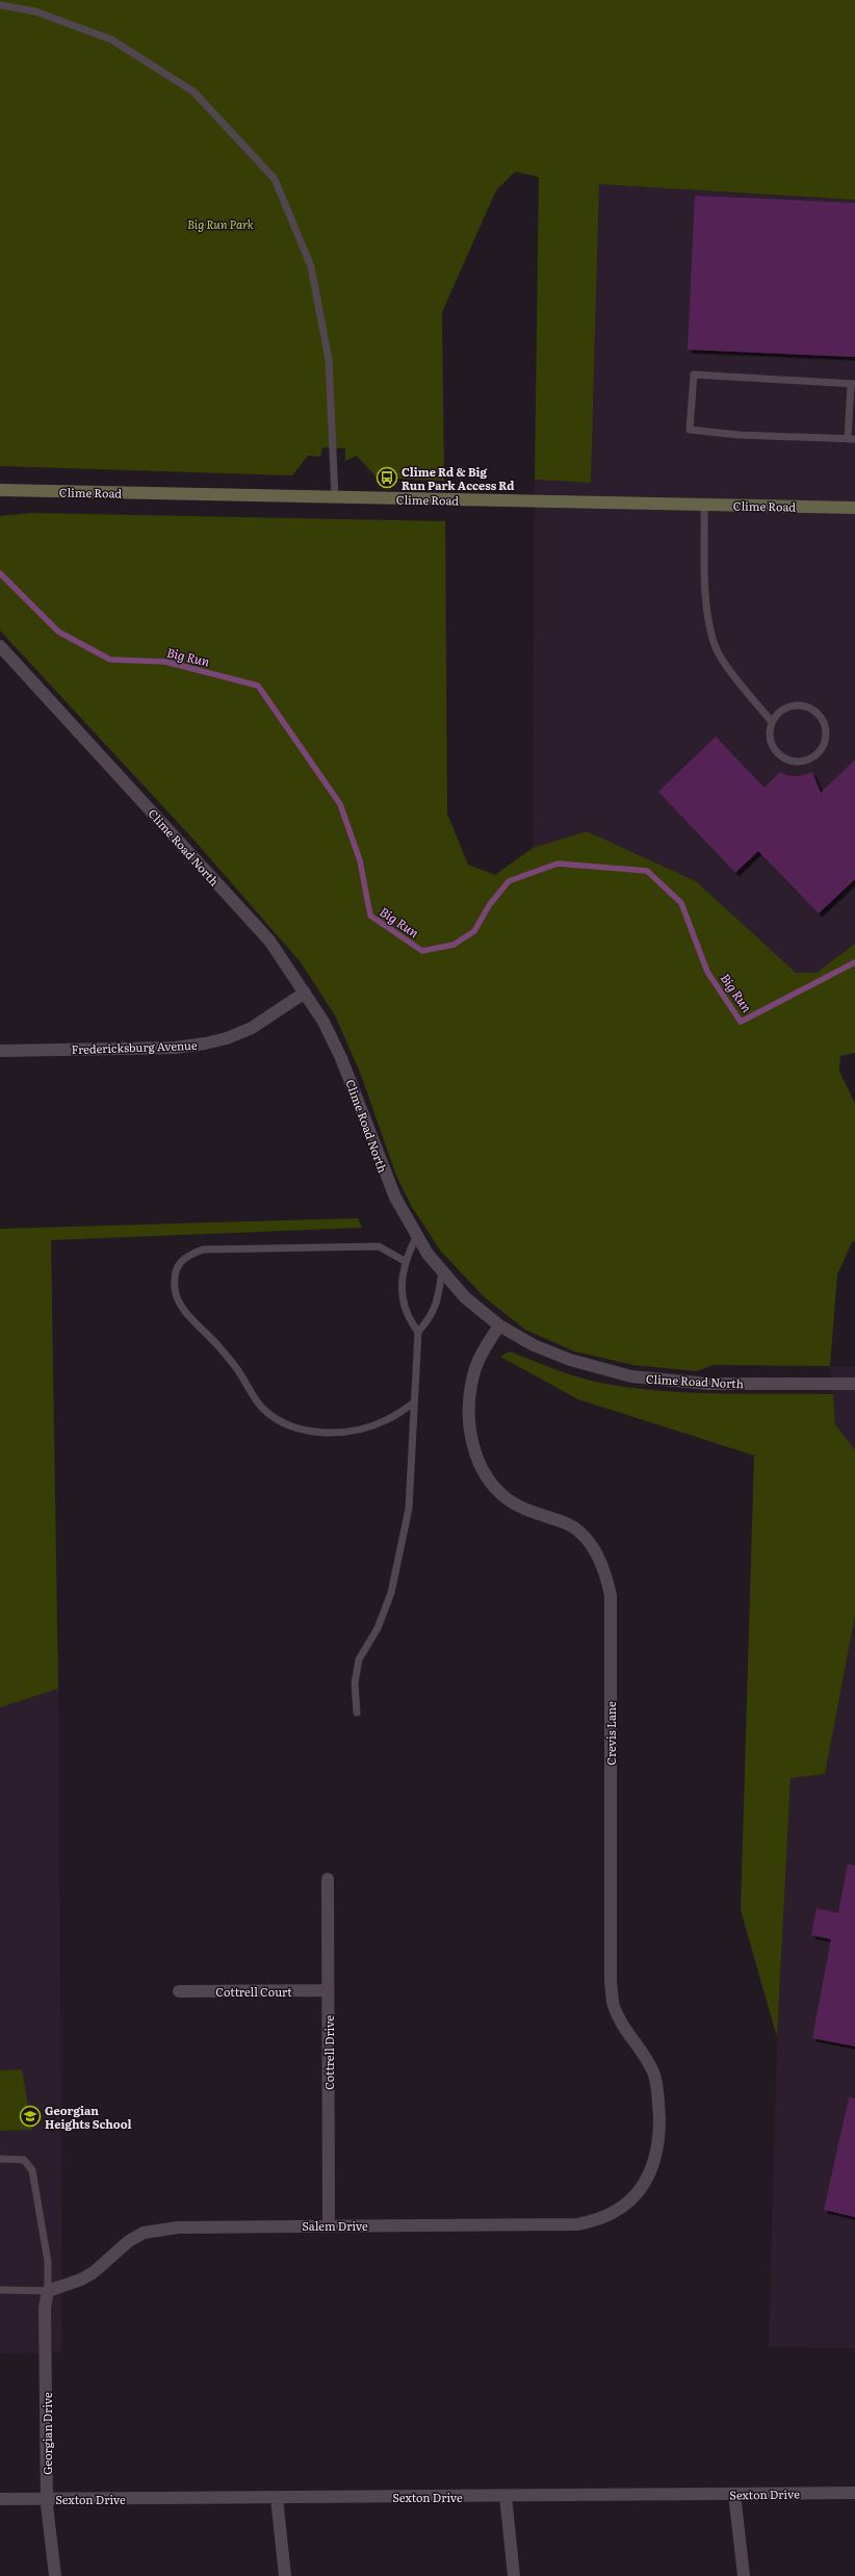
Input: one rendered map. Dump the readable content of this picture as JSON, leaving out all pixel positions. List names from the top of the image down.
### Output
{
  "streets": {
    "main road": ["Clime Road"],
    "street": [
      "Clime Road North",
      "Fredericksburg Avenue",
      "Crevis Lane",
      "Cottrell Court",
      "Cottrell Drive",
      "Salem Drive",
      "Georgian Drive",
      "Sexton Drive"
    ]
  },
  "crossings": [
    ["Clime Road North", "Fredericksburg Avenue"],
    ["Clime Road North", "Crevis Lane"],
    ["Crevis Lane", "Salem Drive"],
    ["Cottrell Court", "Cottrell Drive"],
    ["Cottrell Drive", "Salem Drive"],
    ["Salem Drive", "Georgian Drive"],
    ["Georgian Drive", "Sexton Drive"]
  ],
  "water": ["Big Run"],
  "parks": ["Big Run Park"],
  "places": {
    "bus stop": ["Clime Rd & Big Run Park Access Rd"],
    "school or university": ["Georgian Heights School"]
  }
}
